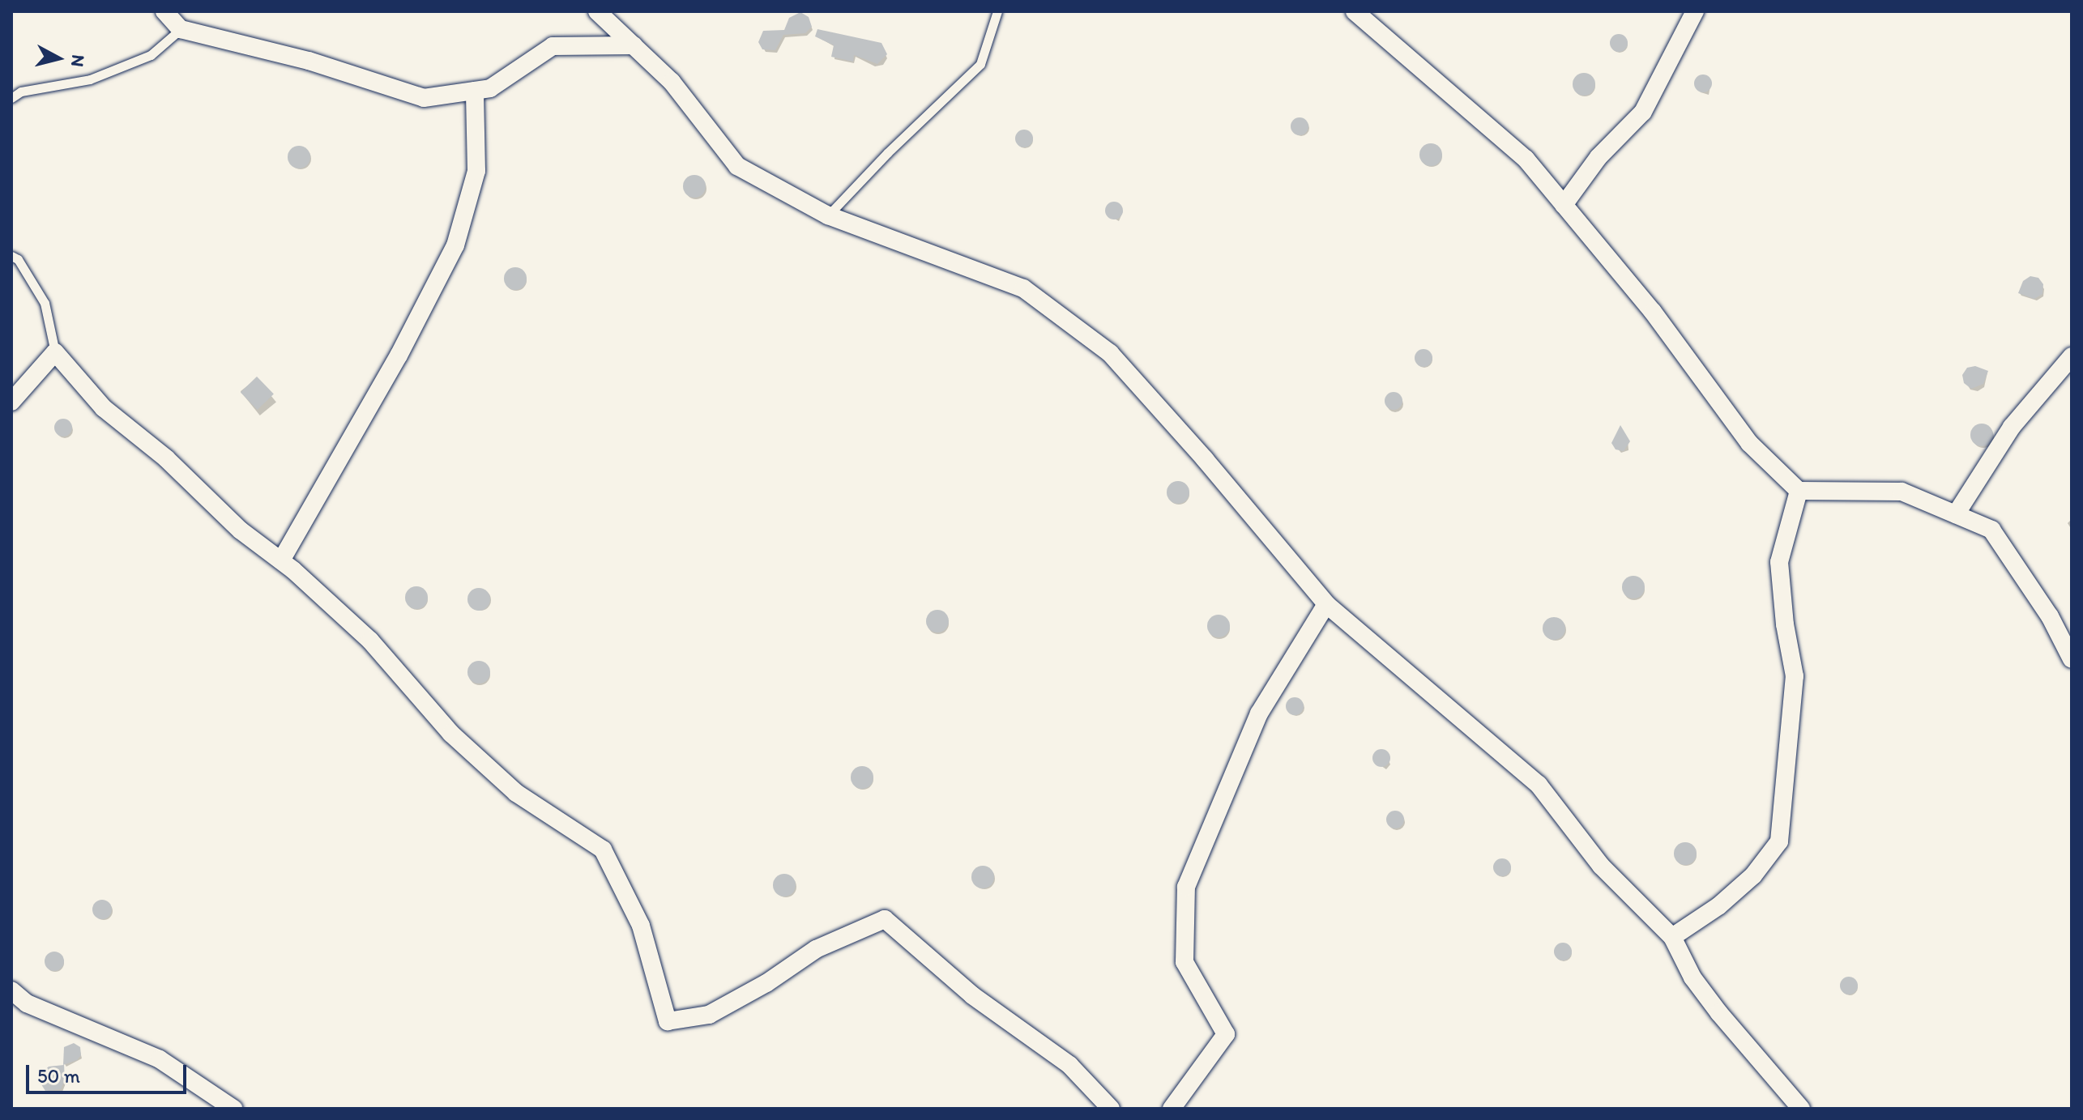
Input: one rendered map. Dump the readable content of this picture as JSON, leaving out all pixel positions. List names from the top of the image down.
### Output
{
  "scale_bar": "50 m",
  "north": "right"
}
